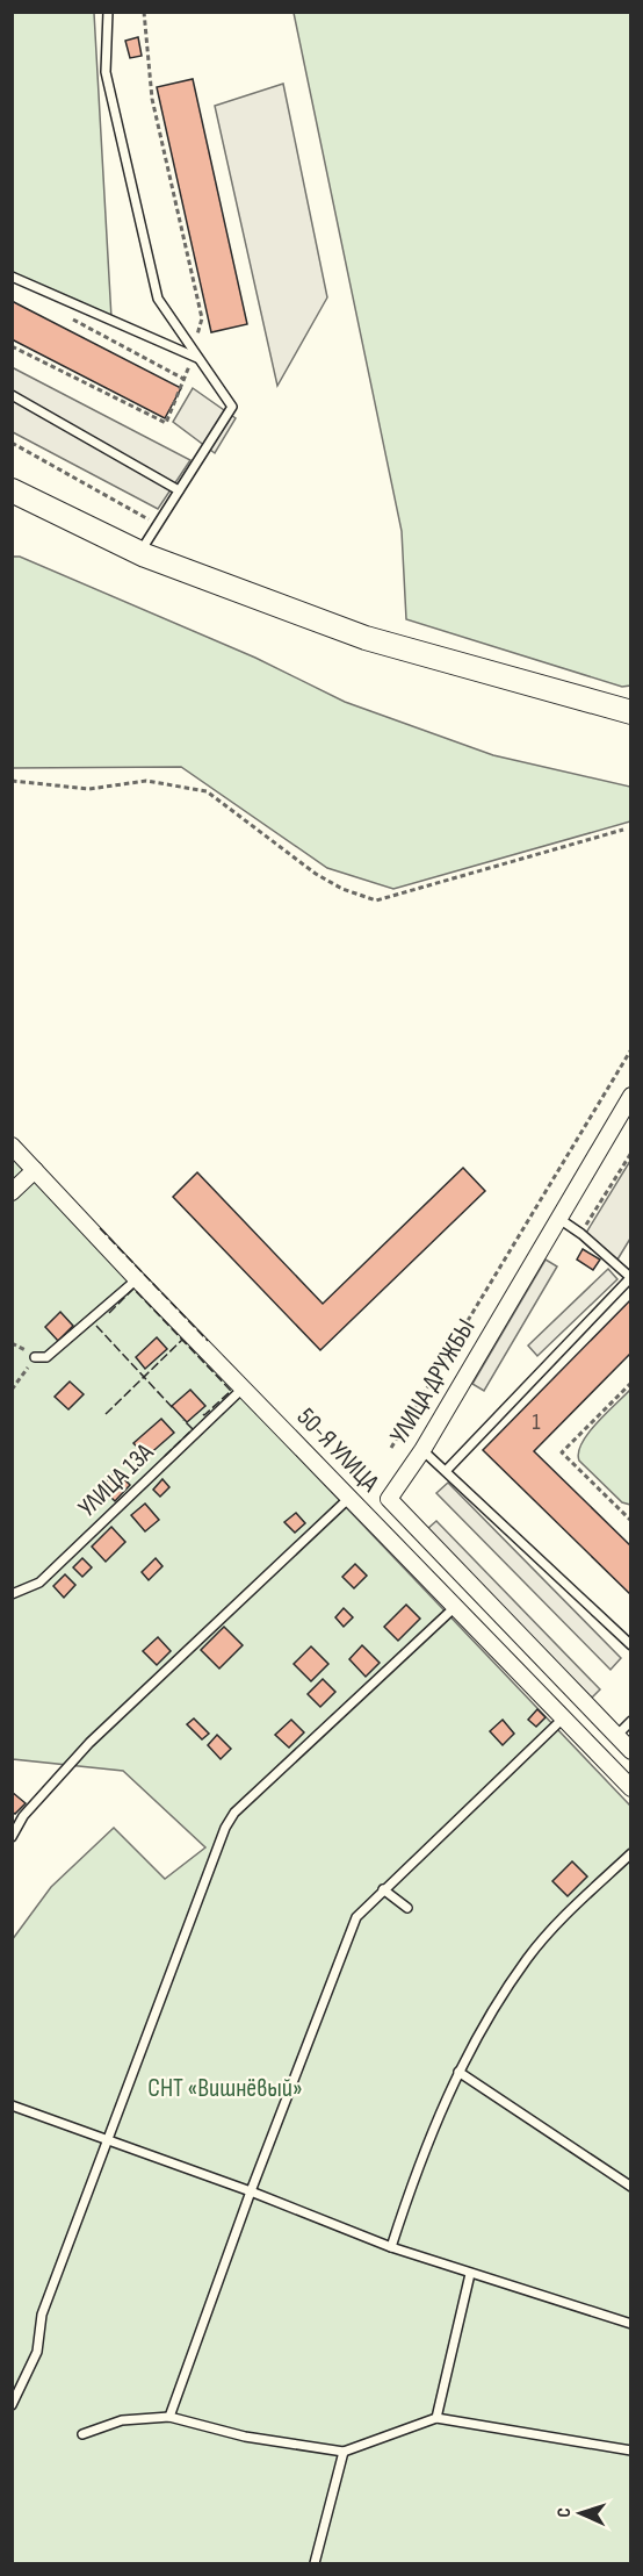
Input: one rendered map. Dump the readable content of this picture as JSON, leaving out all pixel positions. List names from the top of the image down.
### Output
{
  "streets": {
    "street": ["УЛИЦА ДРУЖБЫ", "50-Я УЛИЦА"],
    "lane": ["УЛИЦА 13А"]
  },
  "crossings": [
    ["50-Я УЛИЦА", "УЛИЦА 13А"]
  ],
  "parks": ["СНТ «Вишнёвый»"],
  "house_numbers": ["1"],
  "north": "left"
}
